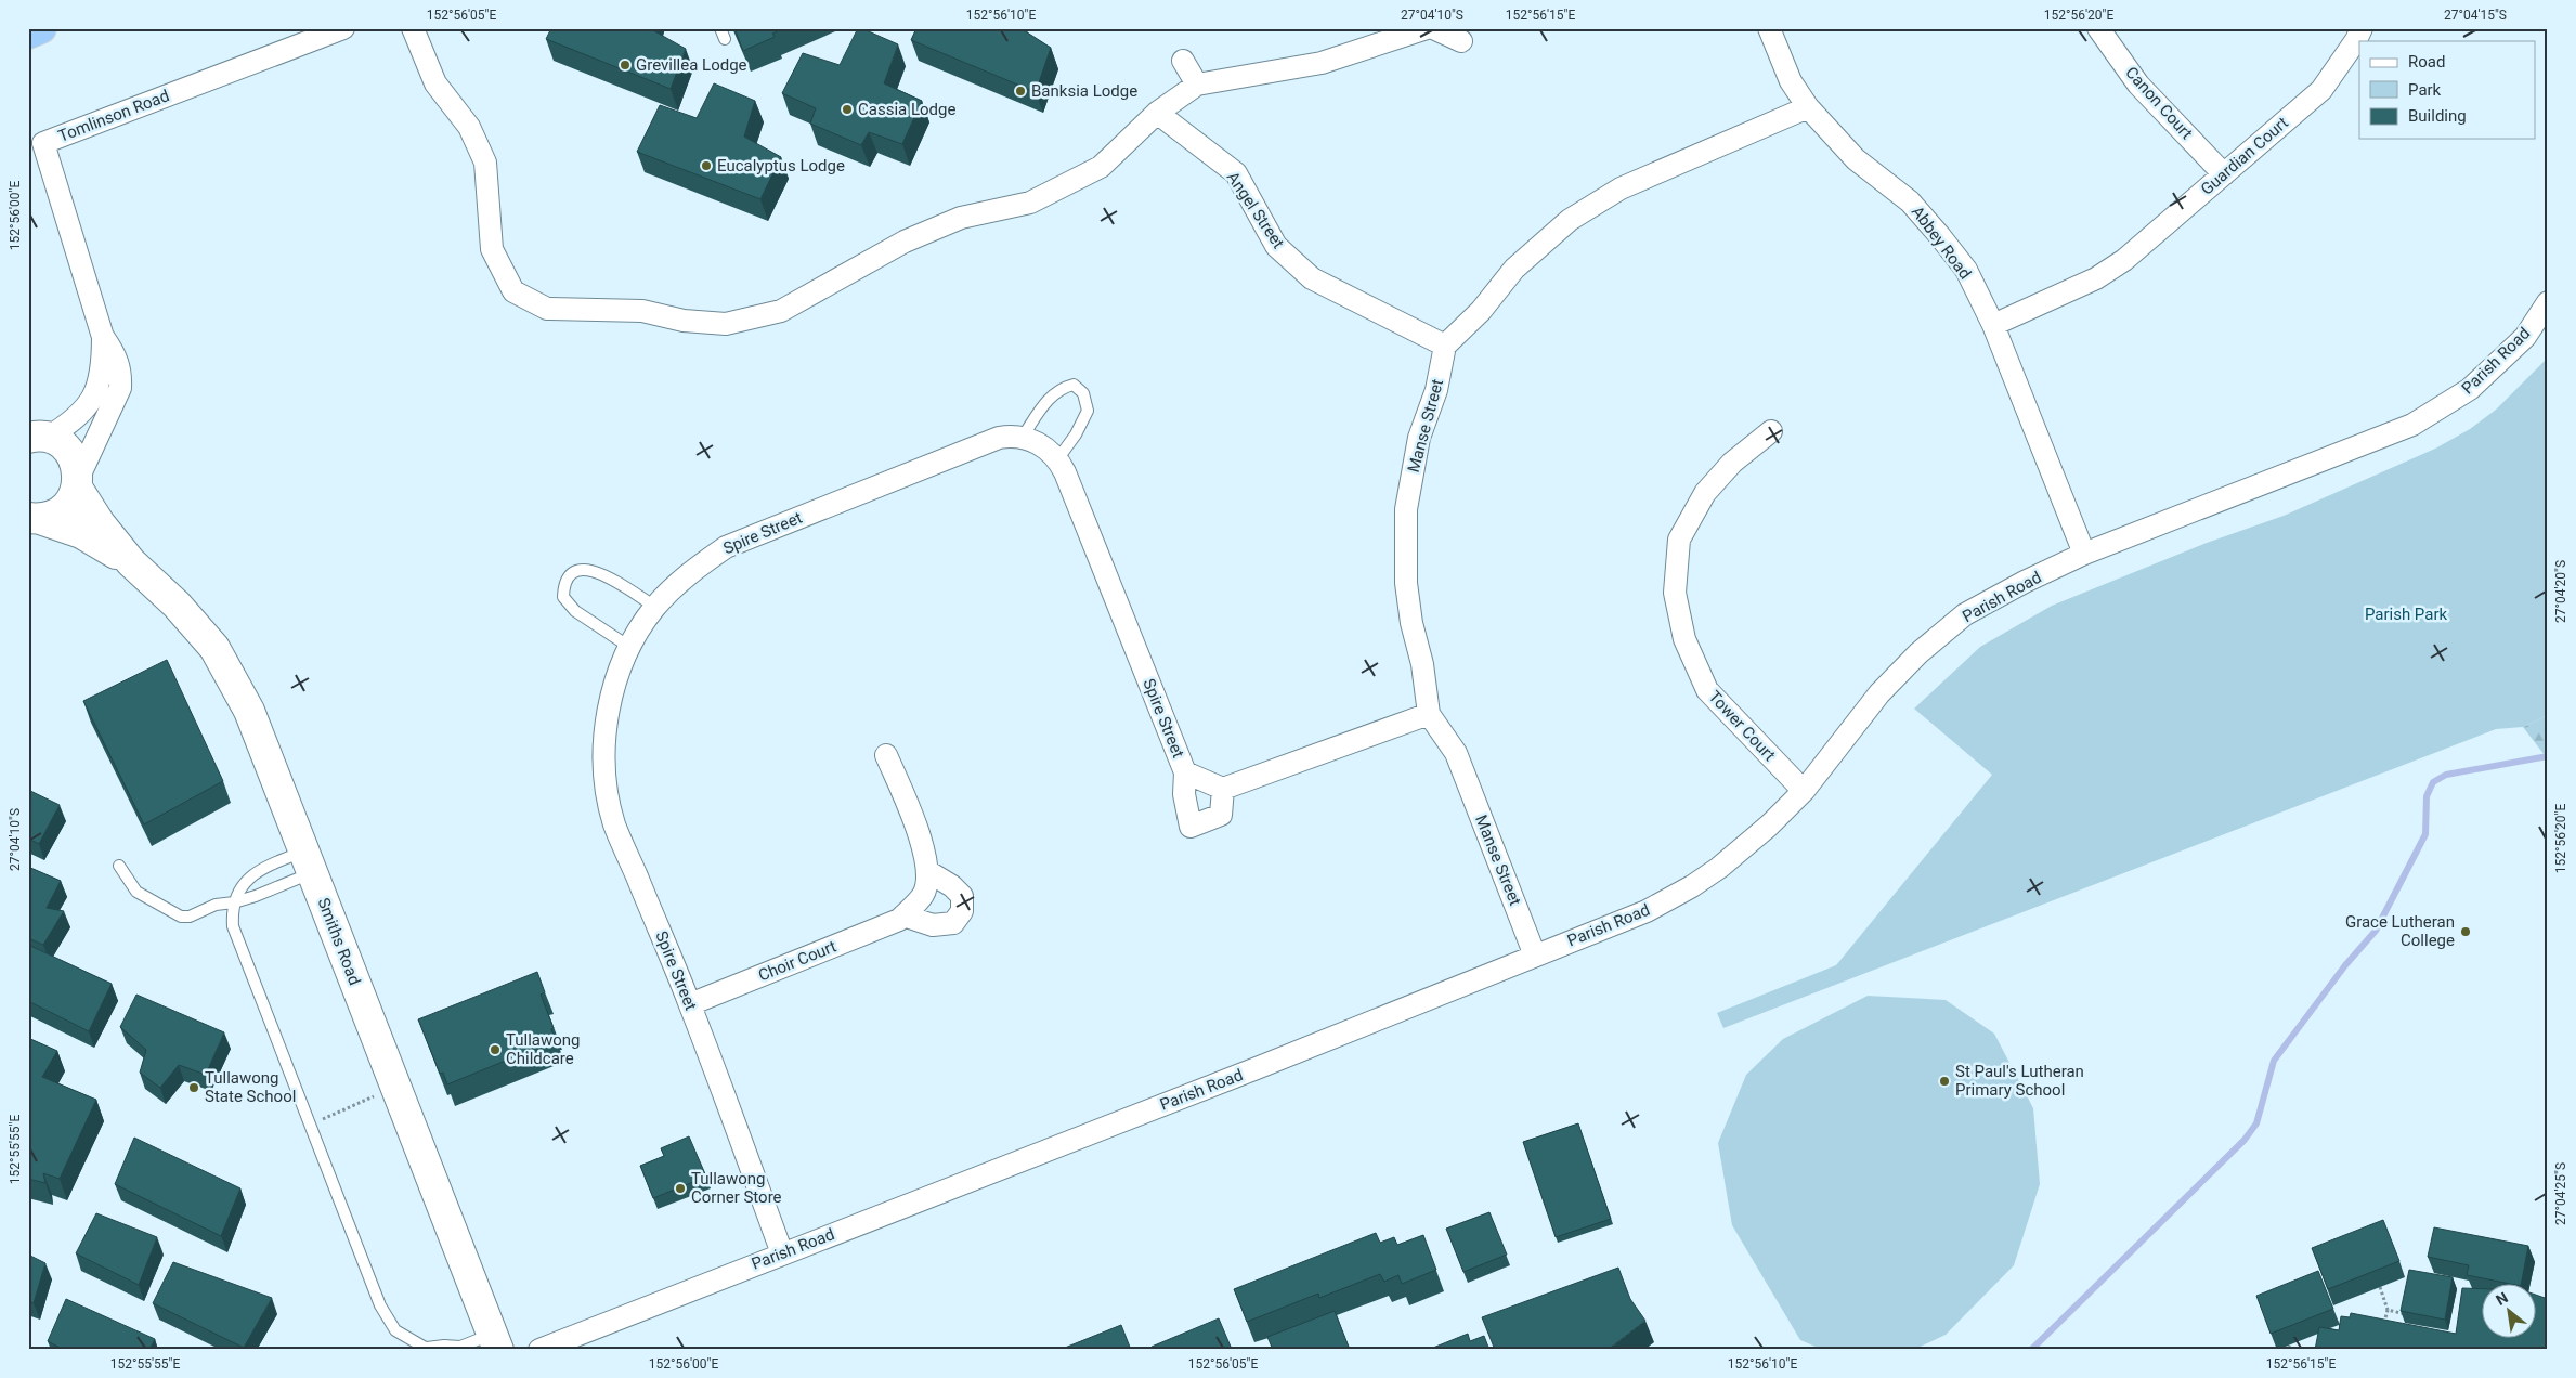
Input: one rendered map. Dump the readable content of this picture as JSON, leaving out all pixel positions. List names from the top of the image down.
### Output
{
  "streets": {
    "main road": ["Smiths Road"],
    "street": [
      "Canon Court",
      "Tomlinson Road",
      "Guardian Court",
      "Angel Street",
      "Abbey Road",
      "Parish Road",
      "Manse Street",
      "Spire Street",
      "Tower Court",
      "Choir Court"
    ]
  },
  "crossings": [
    ["Canon Court", "Guardian Court"],
    ["Tomlinson Road", "Smiths Road"],
    ["Guardian Court", "Abbey Road"],
    ["Angel Street", "Manse Street"],
    ["Abbey Road", "Parish Road"],
    ["Parish Road", "Manse Street"],
    ["Parish Road", "Spire Street"],
    ["Parish Road", "Tower Court"],
    ["Spire Street", "Choir Court"]
  ],
  "parks": ["Parish Park"],
  "places": [
    "Grevillea Lodge",
    "Banksia Lodge",
    "Cassia Lodge",
    "Eucalyptus Lodge",
    "Grace Lutheran College",
    "Tullawong Childcare",
    "St Paul's Lutheran Primary School",
    "Tullawong State School",
    "Tullawong Corner Store"
  ],
  "legend": ["Road", "Park", "Building"],
  "north": "top left",
  "coordinates": [
    "152°56'05\"E",
    "152°56'10\"E",
    "27°04'10\"S",
    "152°56'15\"E",
    "152°56'20\"E",
    "27°04'15\"S",
    "152°56'00\"E",
    "27°04'20\"S",
    "152°55'55\"E",
    "27°04'25\"S"
  ]
}
